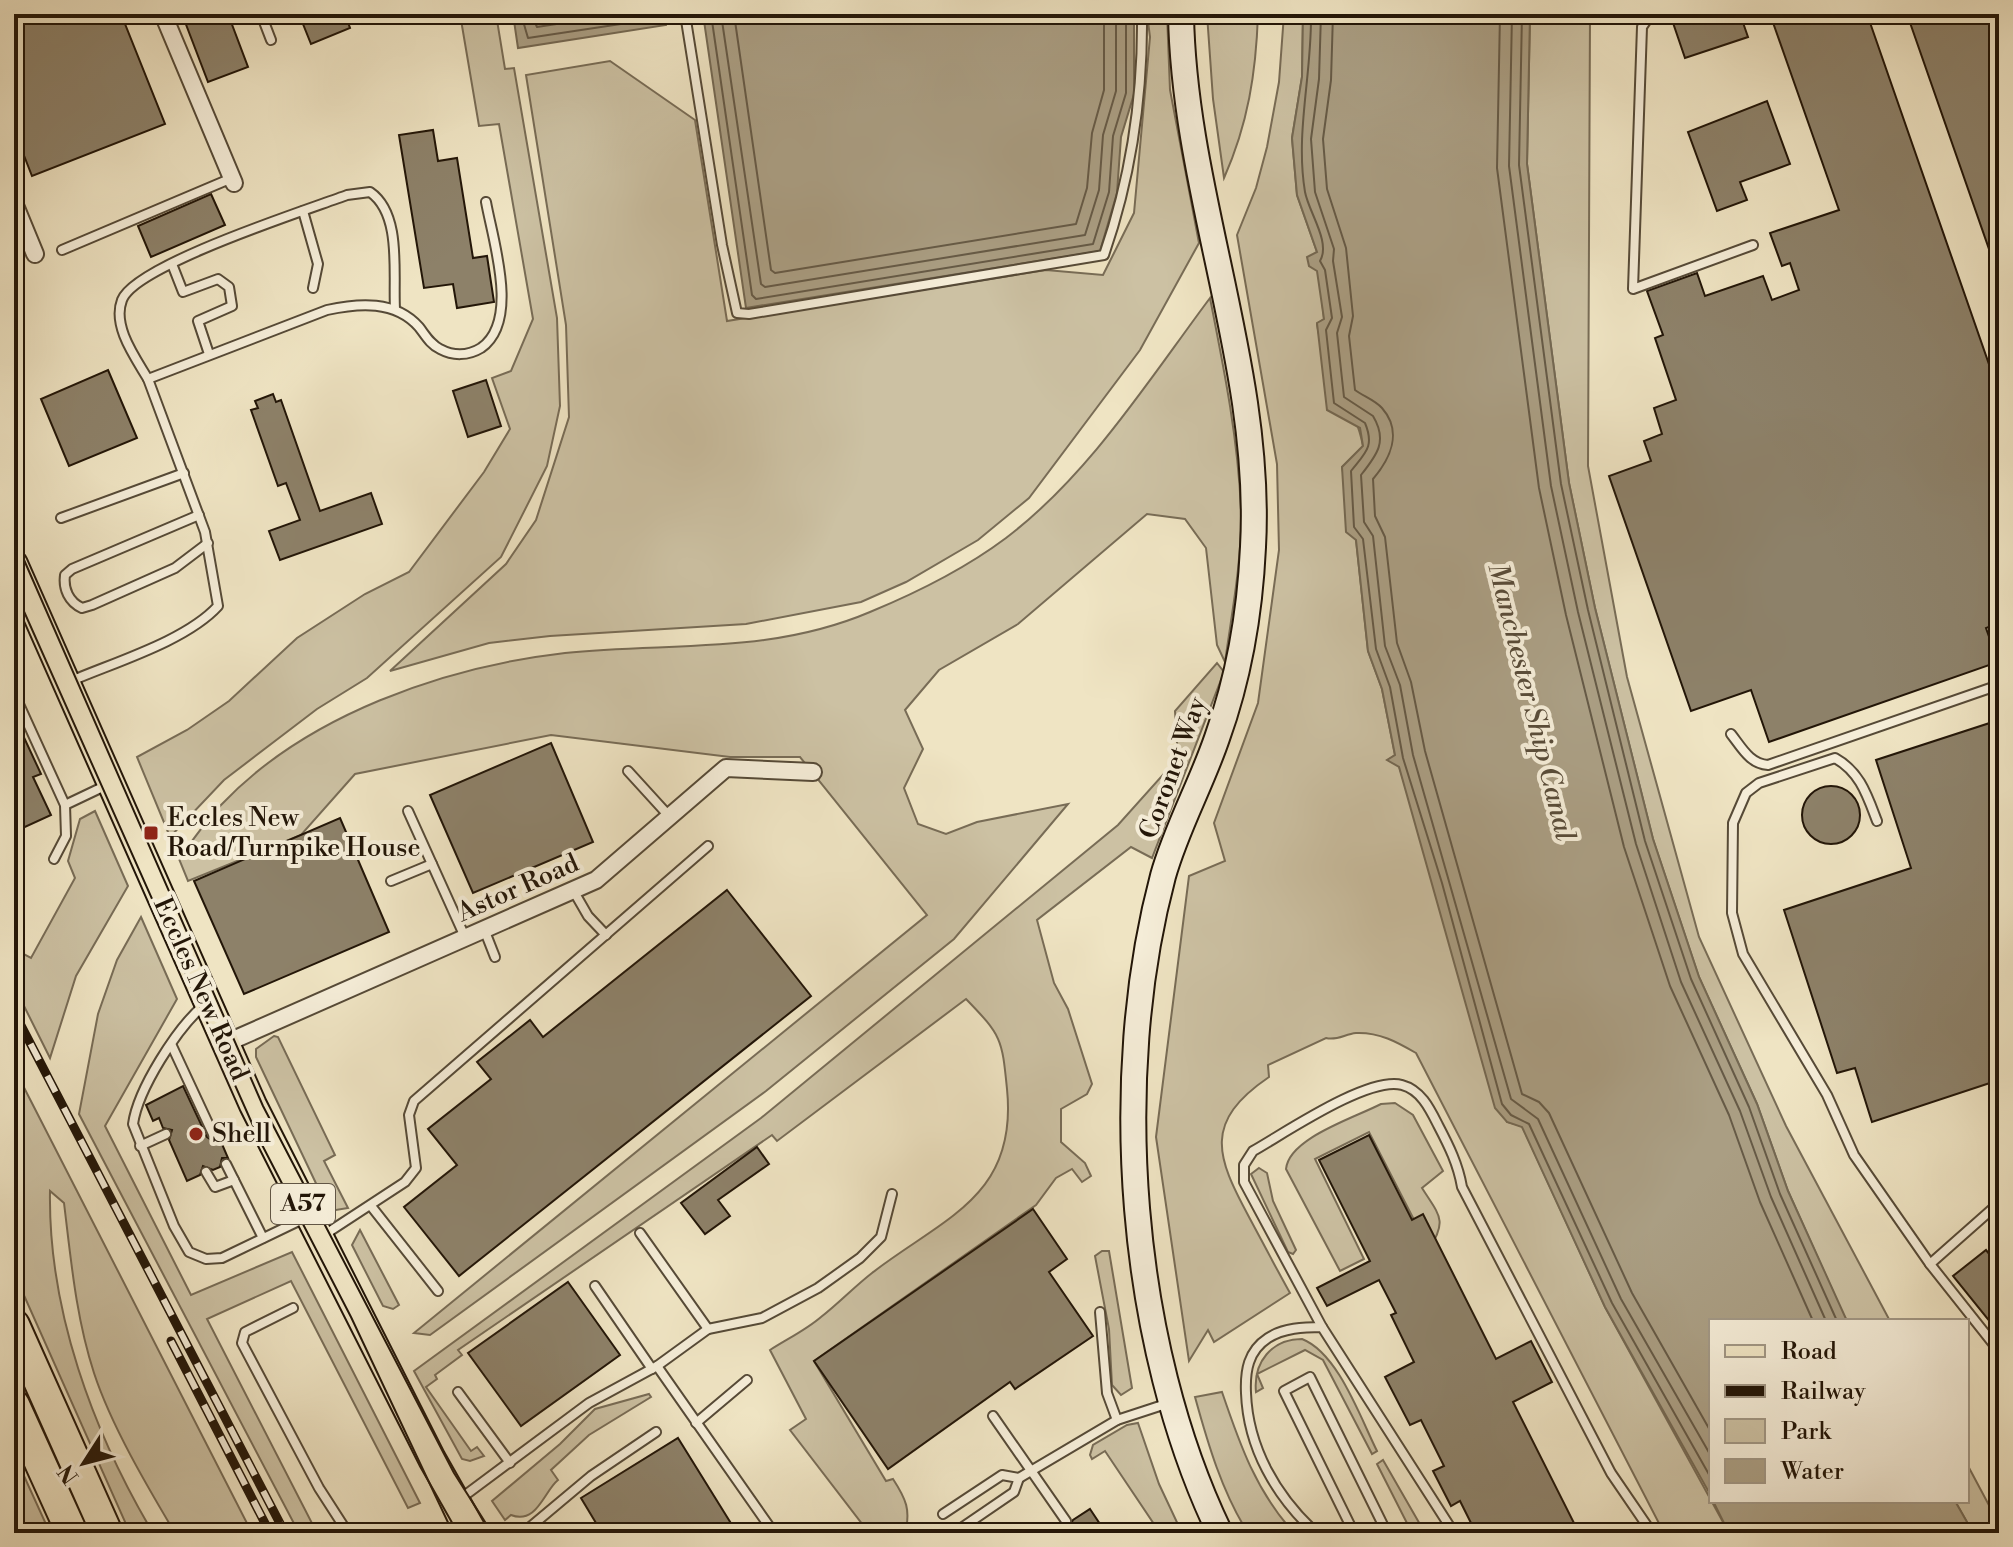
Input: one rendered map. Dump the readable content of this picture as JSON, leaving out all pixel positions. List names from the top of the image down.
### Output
{
  "streets": {
    "main road": ["Eccles New Road", "A57"],
    "street": ["Coronet Way", "Astor Road"]
  },
  "crossings": [
    ["Astor Road", "Eccles New Road"]
  ],
  "water": ["Manchester Ship Canal"],
  "places": {
    "transit": ["Eccles New Road/Turnpike House"],
    "other": ["Shell"]
  },
  "legend": [
    "Road",
    "Railway",
    "Park",
    "Water"
  ],
  "north": "bottom left"
}
